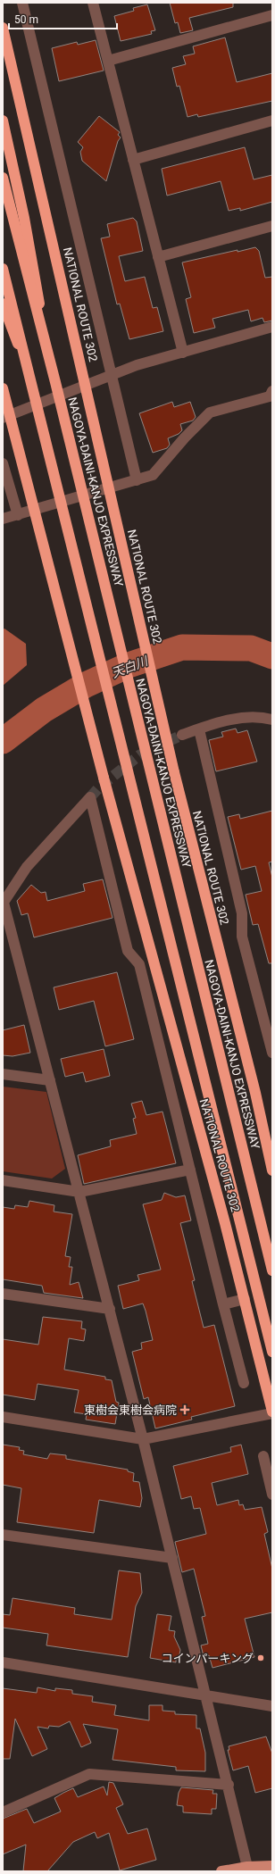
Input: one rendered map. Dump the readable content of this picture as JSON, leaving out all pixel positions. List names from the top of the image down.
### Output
{
  "streets": {
    "highway": ["NATIONAL ROUTE 302", "NAGOYA-DAINI-KANJO EXPRESSWAY"]
  },
  "water": ["天白川"],
  "places": {
    "health": ["東樹会東樹会病院"],
    "other": ["コインパーキング"]
  },
  "scale_bar": "50 m"
}
